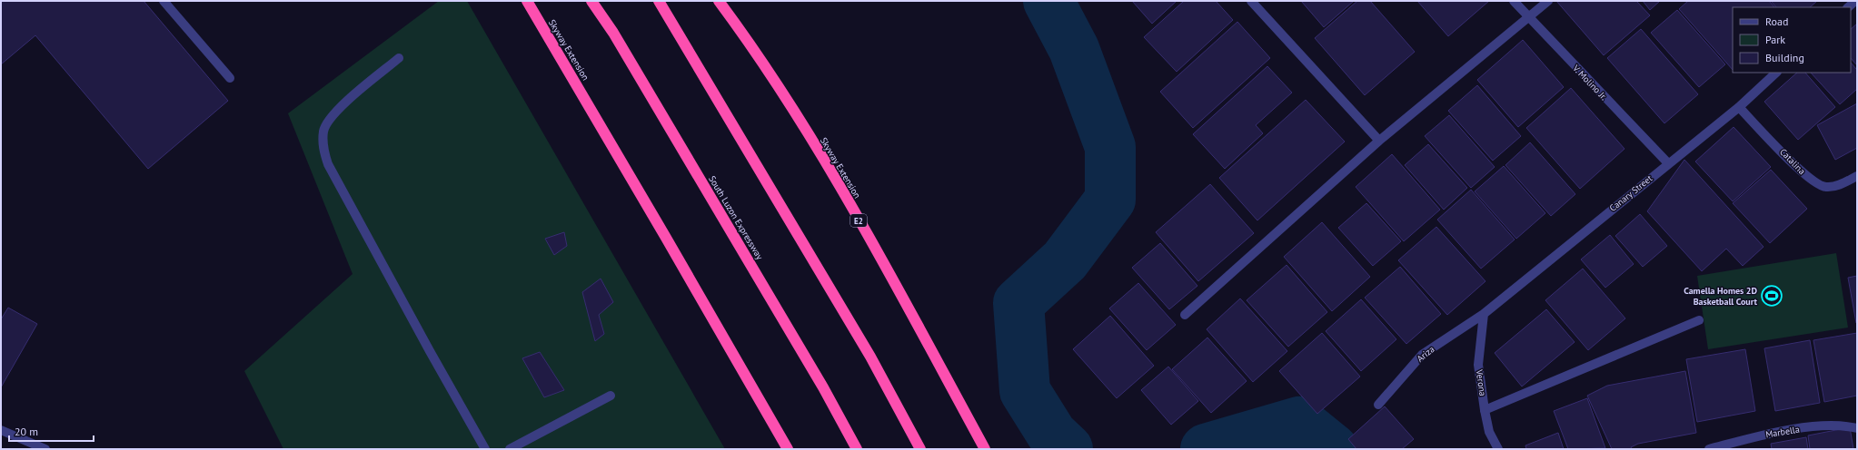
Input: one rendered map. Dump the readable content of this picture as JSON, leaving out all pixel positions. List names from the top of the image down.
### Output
{
  "streets": {
    "highway": ["Skyway Extension", "South Luzon Expressway", "E2"],
    "street": [
      "V. Molino Jr.",
      "Catalina",
      "Canary Street",
      "Ariza",
      "Verona",
      "Marbella"
    ]
  },
  "crossings": [
    ["V. Molino Jr.", "Canary Street"],
    ["Catalina", "Canary Street"],
    ["Canary Street", "Ariza"],
    ["Canary Street", "Verona"],
    ["Ariza", "Verona"]
  ],
  "places": {
    "sports": ["Camella Homes 2D Basketball Court"]
  },
  "legend": ["Road", "Park", "Building"],
  "scale_bar": "20 m"
}
